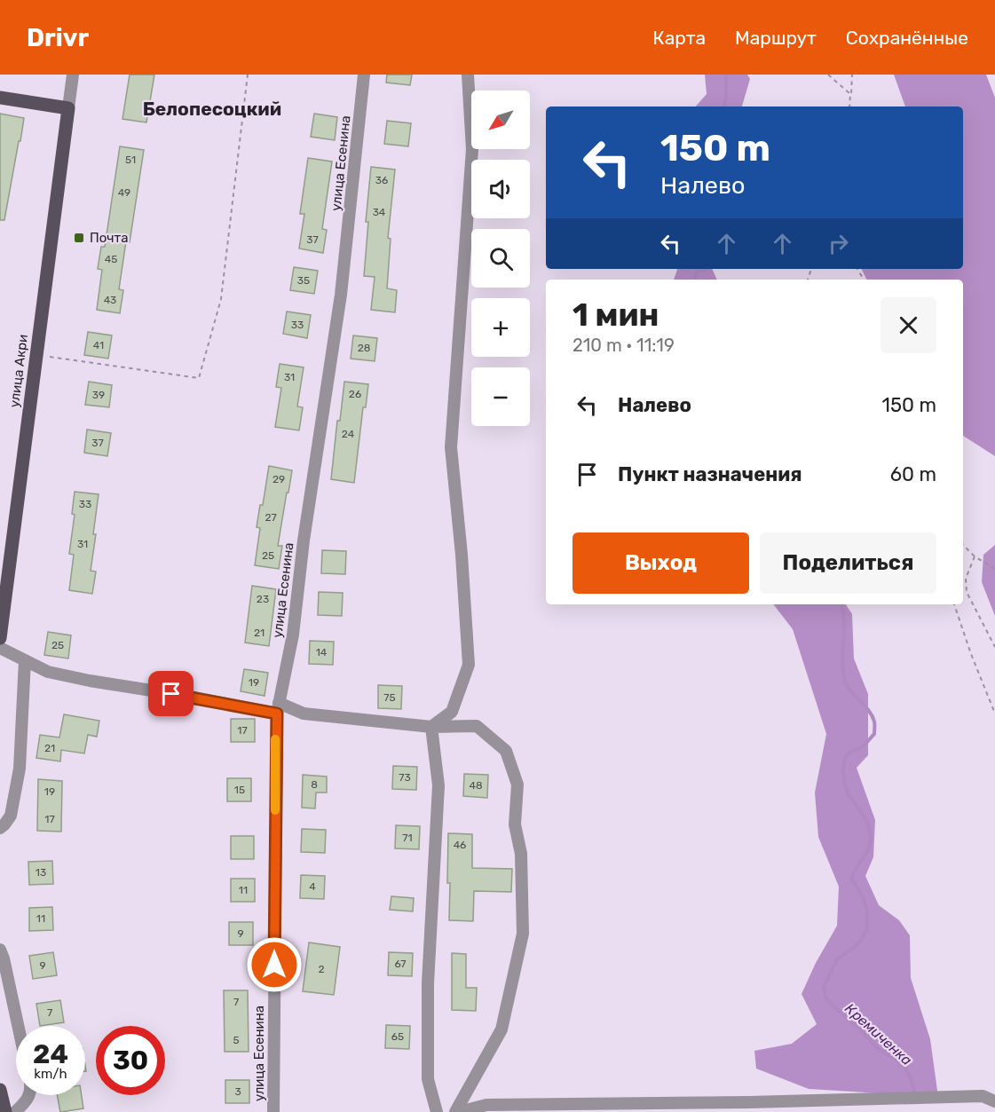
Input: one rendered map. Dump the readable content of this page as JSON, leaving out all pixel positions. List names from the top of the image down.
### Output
{
  "streets": {
    "main road": ["улица Акри"],
    "street": ["улица Есенина"]
  },
  "districts": ["Белопесоцкий"],
  "water": ["Кремиченка"],
  "places": {
    "transit": ["Почта"]
  },
  "house_numbers": [
    "51",
    "36",
    "49",
    "34",
    "37",
    "45",
    "35",
    "43",
    "33",
    "41",
    "28",
    "31",
    "26",
    "39",
    "24",
    "37",
    "29",
    "33",
    "27",
    "31",
    "25",
    "23",
    "21",
    "25",
    "14",
    "19",
    "75",
    "17",
    "21",
    "73",
    "8",
    "48",
    "15",
    "19",
    "17",
    "71",
    "46",
    "13",
    "4",
    "11",
    "11",
    "9",
    "67",
    "9",
    "2",
    "7",
    "7",
    "65",
    "5",
    "3"
  ],
  "north": "bottom left",
  "page": {
    "header": "Drivr",
    "nav": ["Карта", "Маршрут", "Сохранённые"],
    "map_buttons": ["+", "−"],
    "turn": ["150 m", "Налево"],
    "heading": ["1 мин", "210 m · 11:19"],
    "list": [
      {
        "name": "Налево",
        "value": "150 m"
      },
      {
        "name": "Пункт назначения",
        "value": "60 m"
      }
    ],
    "buttons": ["Выход", "Поделиться"],
    "speed": "24 km/h",
    "limit": "30"
  }
}
